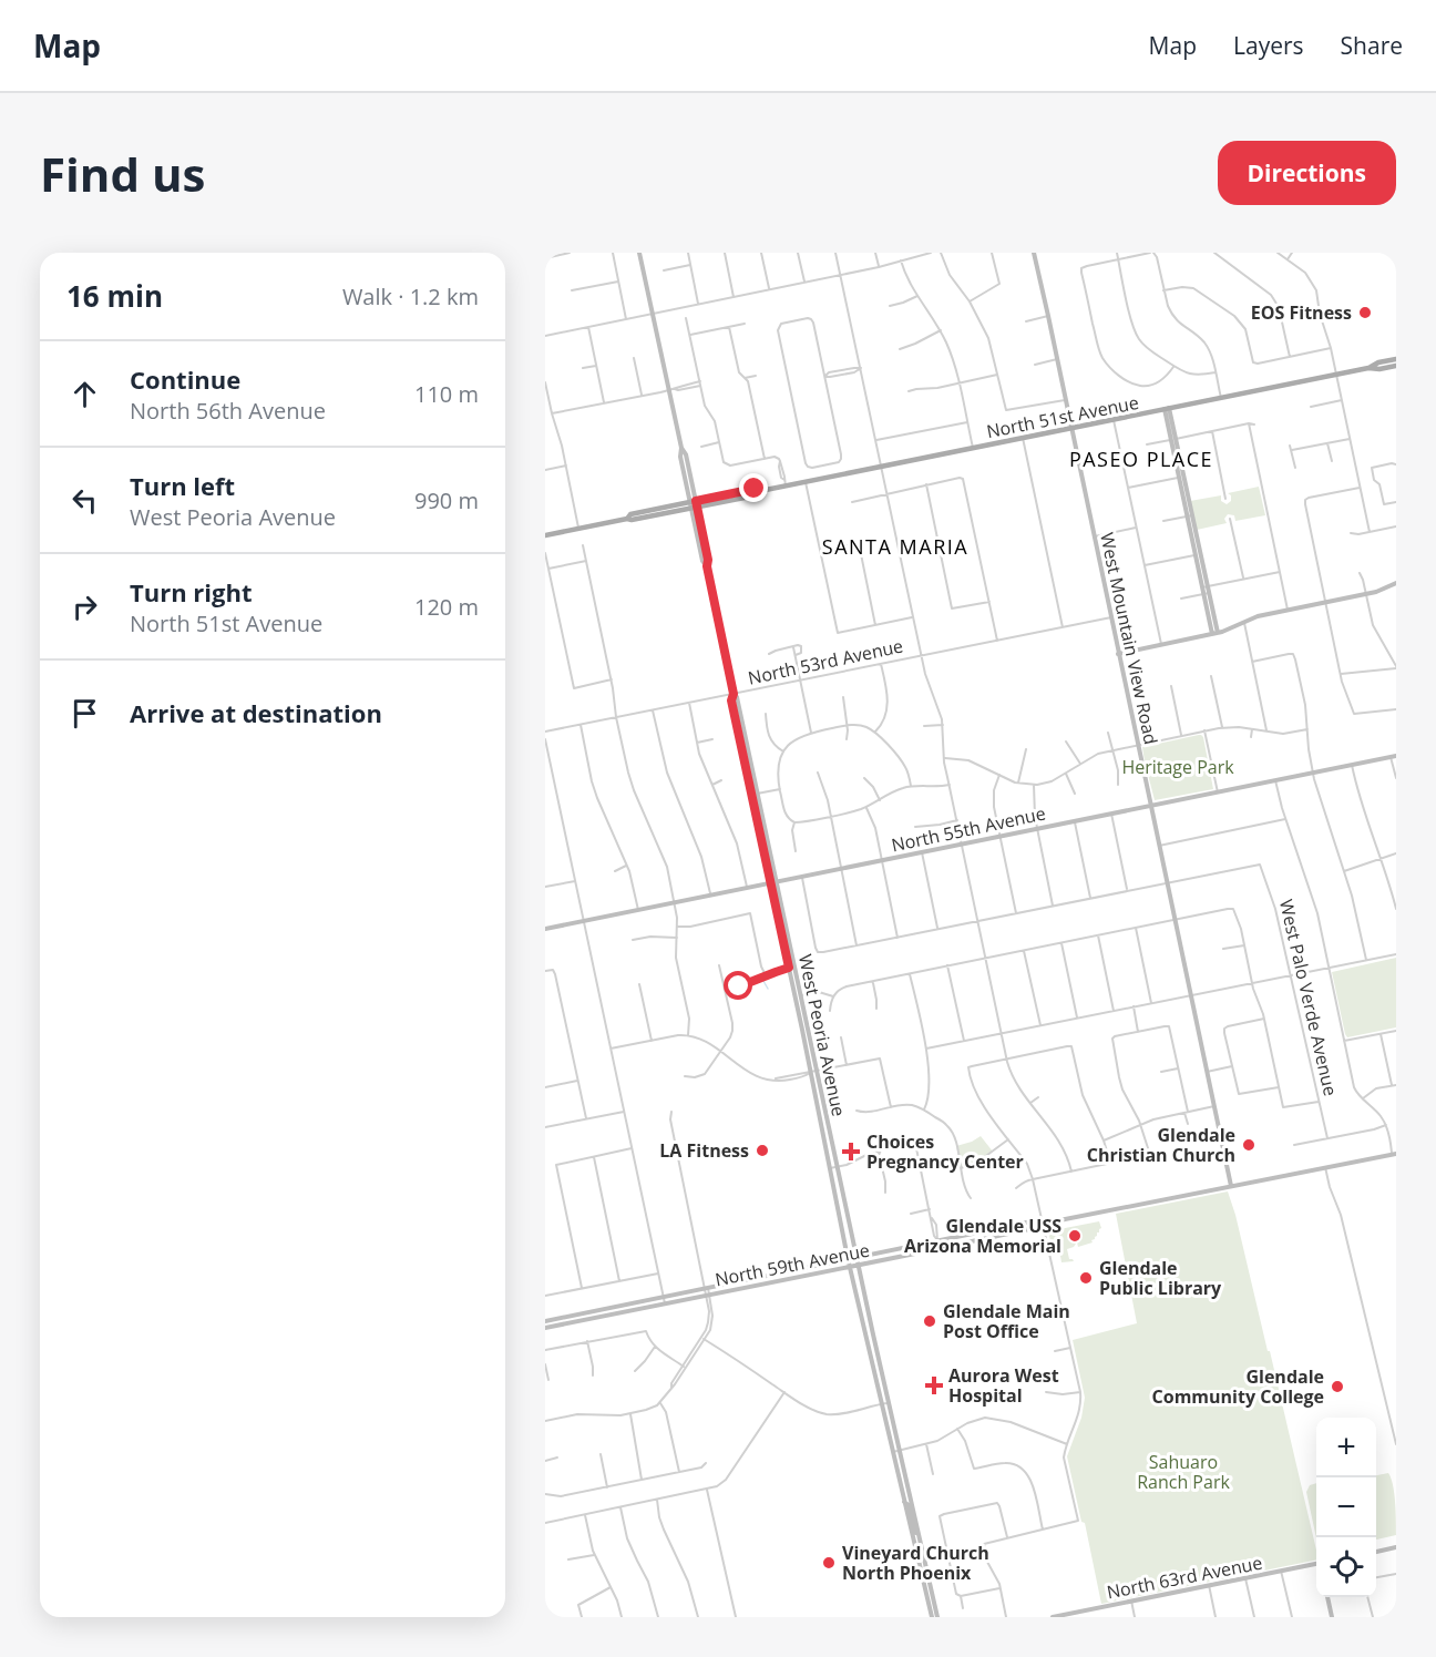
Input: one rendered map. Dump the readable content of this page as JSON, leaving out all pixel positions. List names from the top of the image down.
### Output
{
  "streets": {
    "main road": [
      "North 51st Avenue",
      "West Mountain View Road",
      "North 55th Avenue",
      "West Peoria Avenue",
      "North 59th Avenue",
      "North 63rd Avenue"
    ],
    "street": ["North 53rd Avenue", "West Palo Verde Avenue"]
  },
  "crossings": [
    ["North 51st Avenue", "West Mountain View Road"],
    ["North 51st Avenue", "West Peoria Avenue"],
    ["West Mountain View Road", "North 53rd Avenue"],
    ["West Mountain View Road", "North 55th Avenue"],
    ["West Mountain View Road", "West Palo Verde Avenue"],
    ["West Mountain View Road", "North 59th Avenue"],
    ["North 53rd Avenue", "West Peoria Avenue"],
    ["North 55th Avenue", "West Peoria Avenue"],
    ["West Peoria Avenue", "North 59th Avenue"]
  ],
  "districts": ["PASEO PLACE", "SANTA MARIA"],
  "parks": ["Heritage Park", "Sahuaro Ranch Park"],
  "places": {
    "other": [
      "EOS Fitness",
      "Glendale Christian Church",
      "LA Fitness",
      "Glendale USS Arizona Memorial",
      "Glendale Public Library",
      "Glendale Main Post Office",
      "Glendale Community College",
      "Vineyard Church North Phoenix"
    ],
    "health": ["Choices Pregnancy Center", "Aurora West Hospital"]
  },
  "page": {
    "header": "Map",
    "nav": ["Map", "Layers", "Share"],
    "buttons": "Directions",
    "title": "Find us",
    "heading": ["16 min", "Walk · 1.2 km"],
    "list": [
      ["Continue", "North 56th Avenue", "110 m"],
      ["Turn left", "West Peoria Avenue", "990 m"],
      ["Turn right", "North 51st Avenue", "120 m"],
      "Arrive at destination"
    ],
    "map_buttons": ["+", "−"]
  }
}
